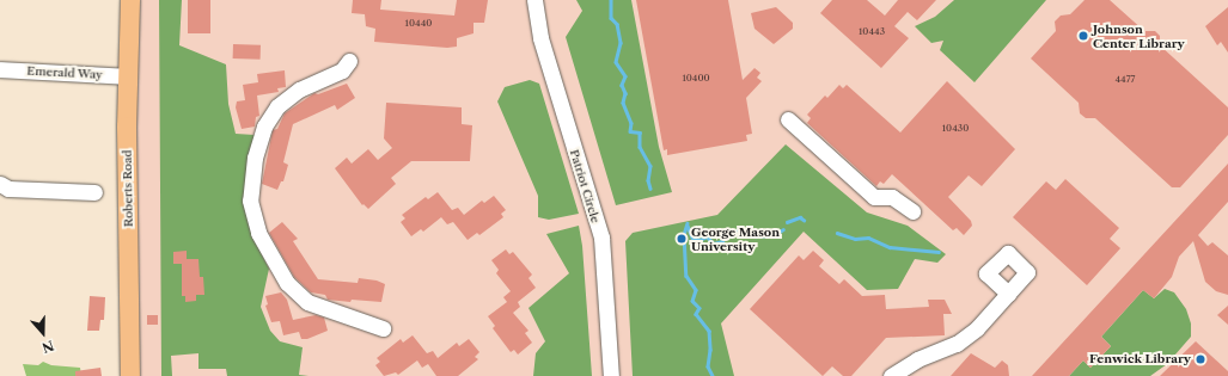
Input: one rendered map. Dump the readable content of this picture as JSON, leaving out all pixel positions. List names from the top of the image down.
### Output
{
  "streets": {
    "main road": ["Roberts Road"],
    "street": ["Emerald Way", "Patriot Circle"]
  },
  "crossings": [
    ["Emerald Way", "Roberts Road"]
  ],
  "places": ["Johnson Center Library", "George Mason University", "Fenwick Library"],
  "house_numbers": [
    "10440",
    "10443",
    "10400",
    "4477",
    "10430"
  ],
  "north": "bottom"
}
